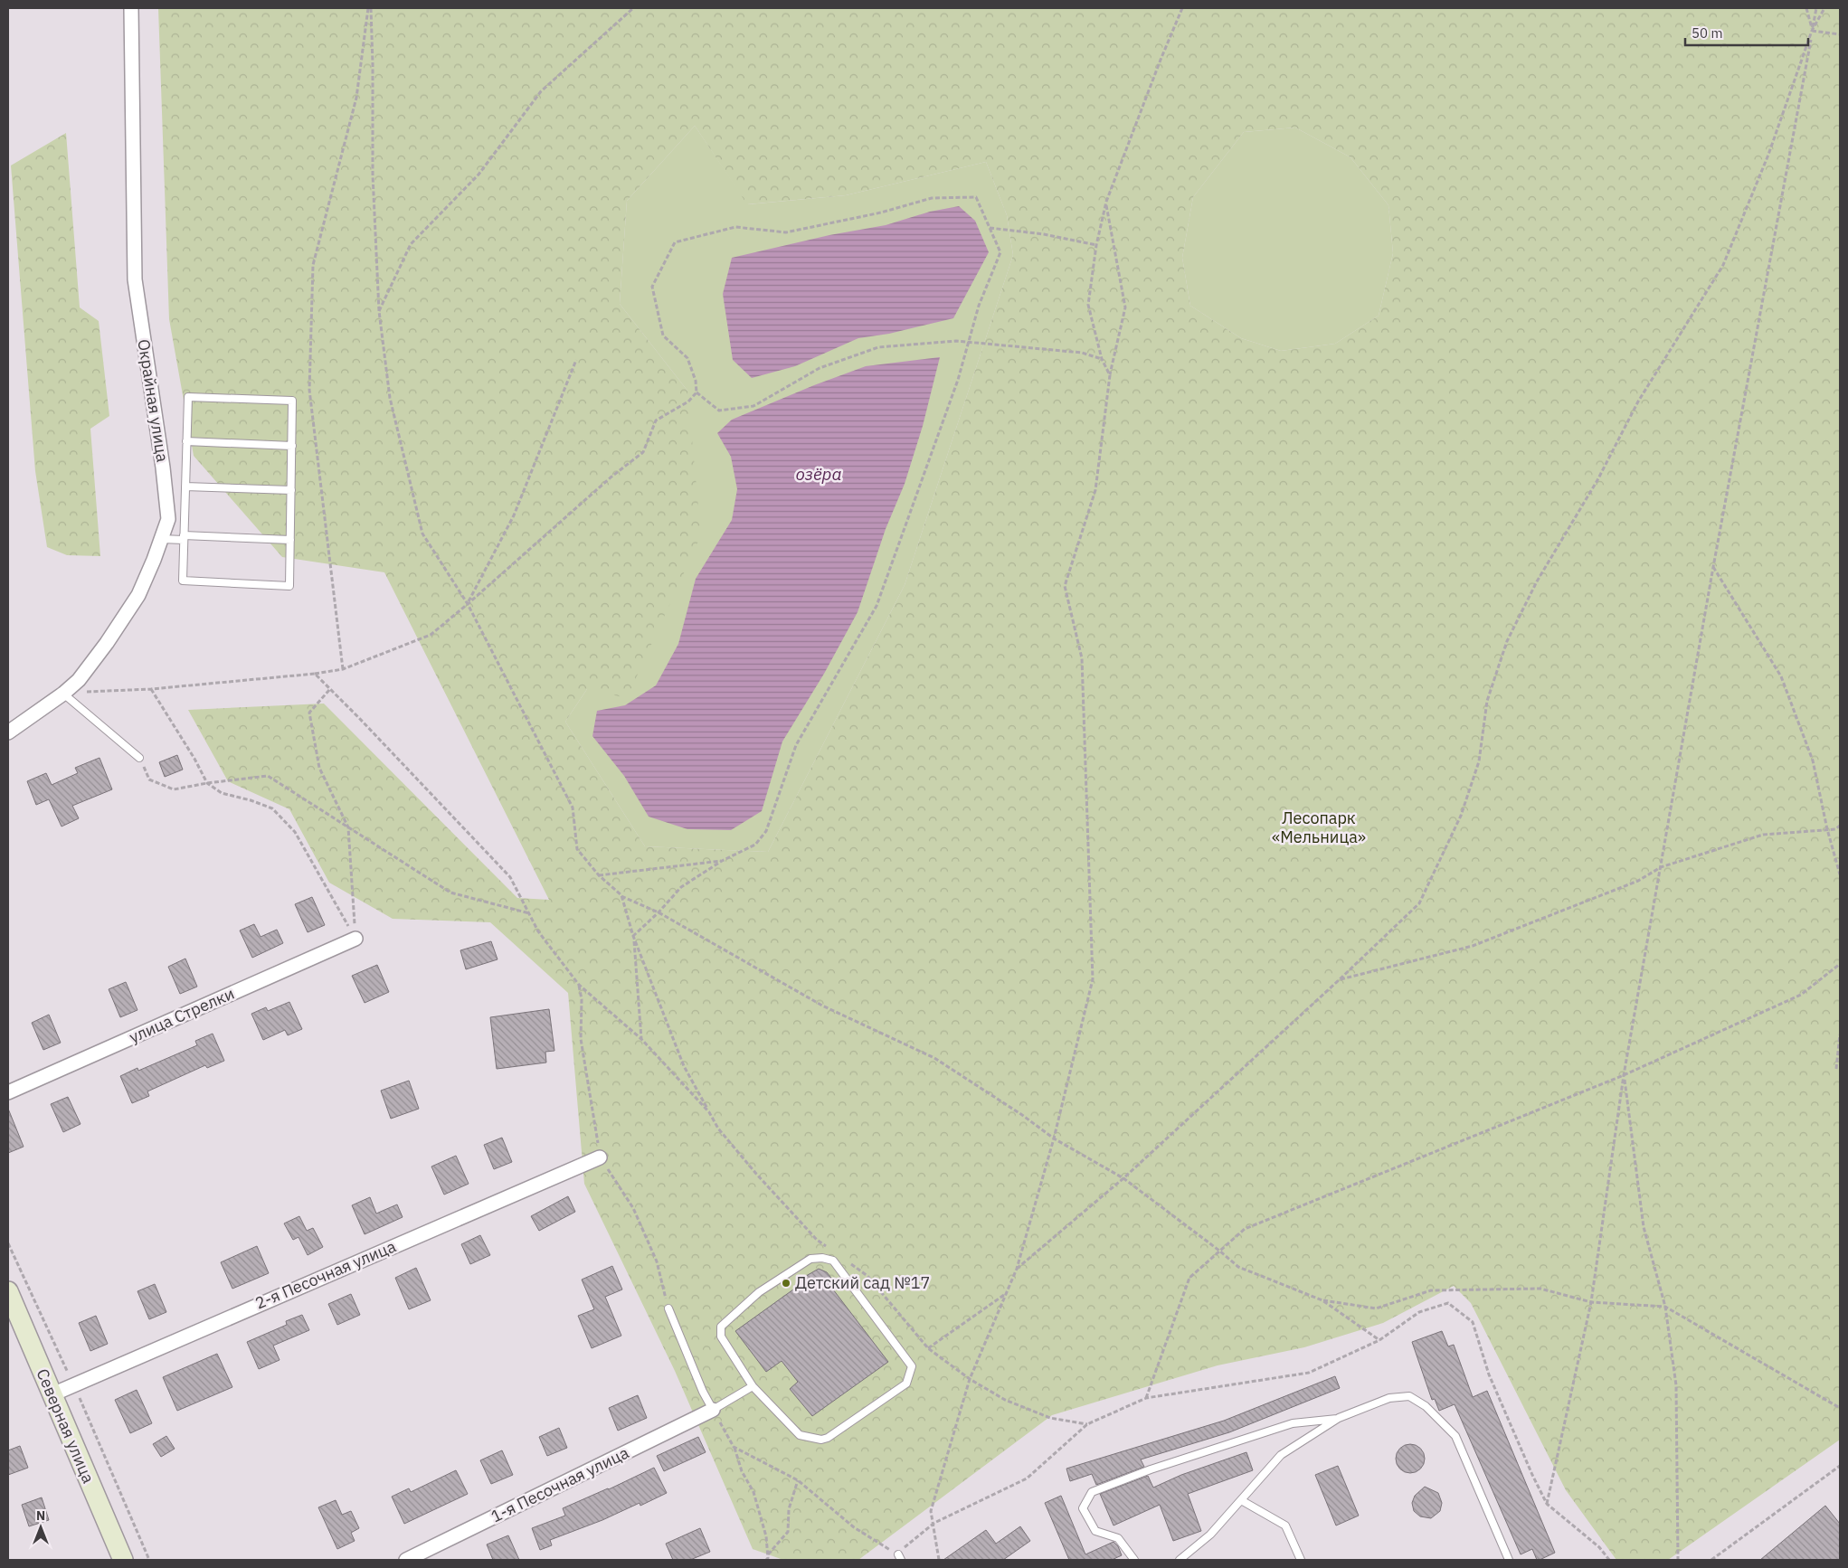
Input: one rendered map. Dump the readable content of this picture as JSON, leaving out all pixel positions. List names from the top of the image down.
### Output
{
  "streets": {
    "main road": ["Северная улица"],
    "street": [
      "Окрайная улица",
      "улица Стрелки",
      "2-я Песочная улица",
      "1-я Песочная улица"
    ]
  },
  "crossings": [
    ["2-я Песочная улица", "Северная улица"]
  ],
  "water": ["озёра"],
  "parks": ["Лесопарк «Мельница»"],
  "places": ["Детский сад №17"],
  "scale_bar": "50 m",
  "north": "top"
}
